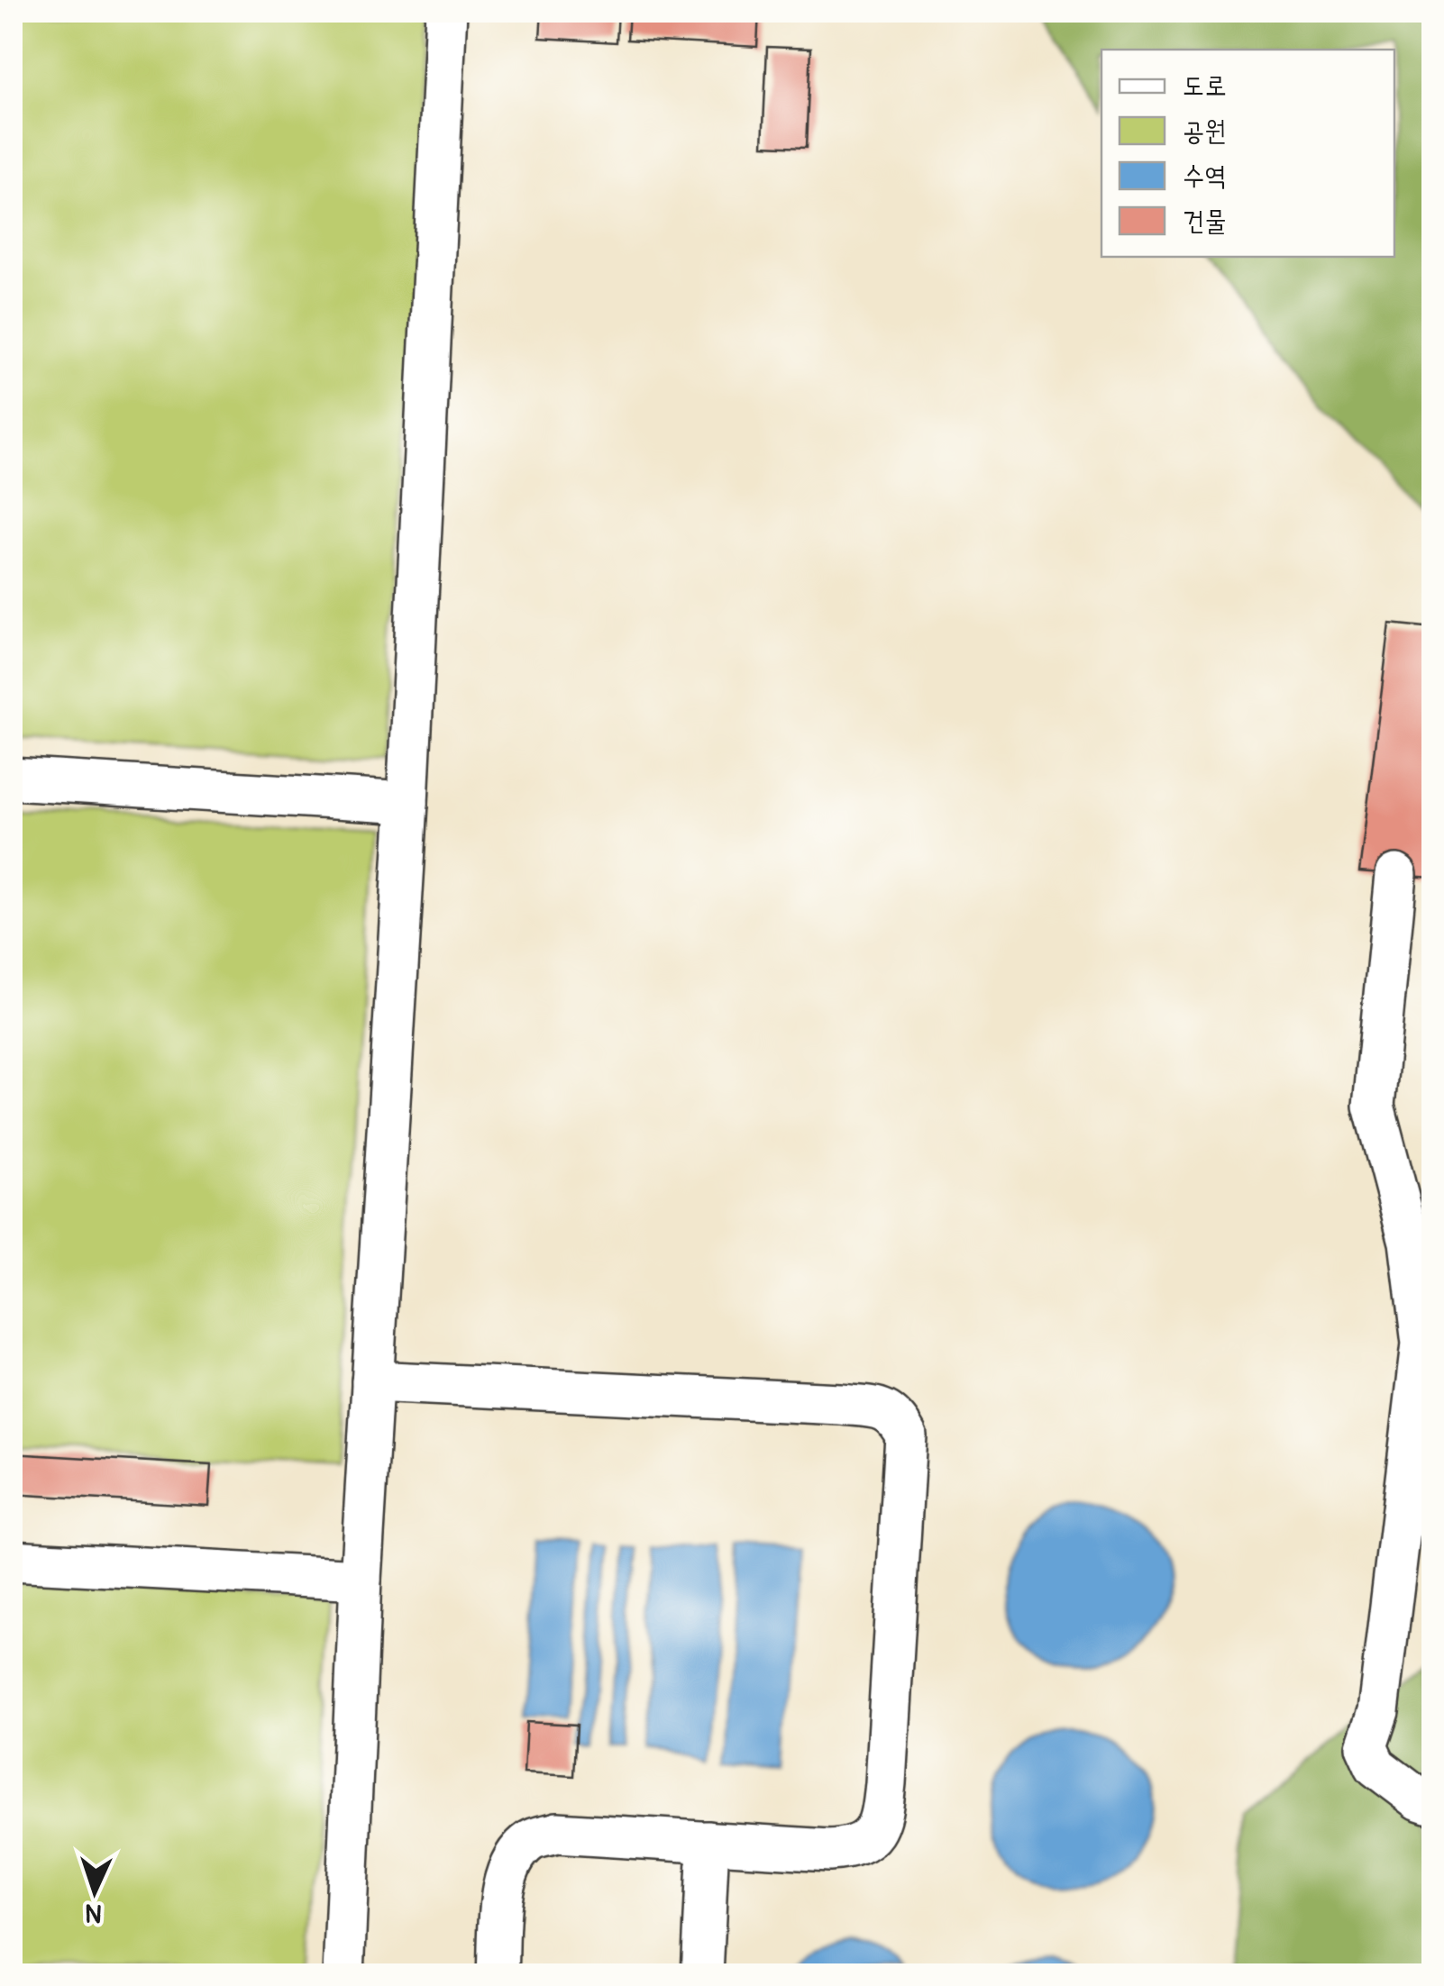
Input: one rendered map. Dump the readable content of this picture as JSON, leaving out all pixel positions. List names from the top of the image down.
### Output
{
  "legend": [
    "도로",
    "공원",
    "수역",
    "건물"
  ],
  "north": "bottom"
}
